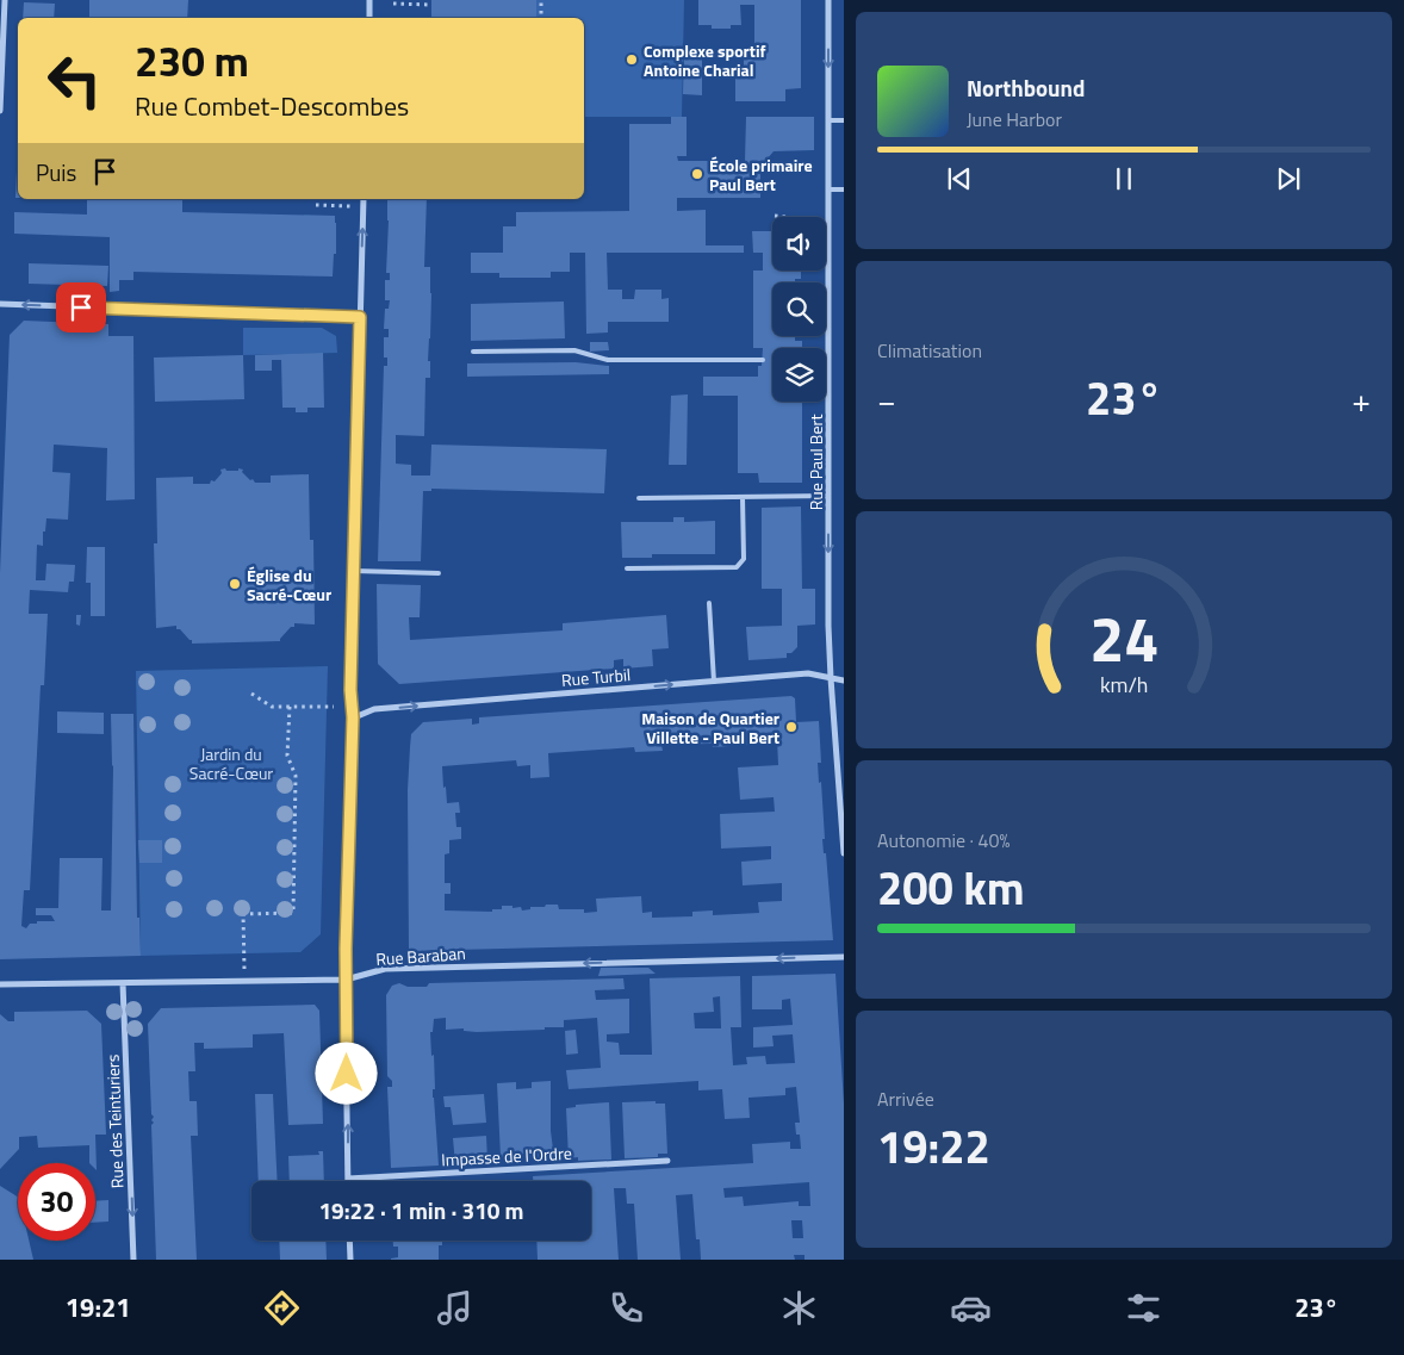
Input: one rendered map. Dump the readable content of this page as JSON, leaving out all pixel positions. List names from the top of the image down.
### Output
{
  "streets": {
    "street": [
      "Rue Paul Bert",
      "Rue Turbil",
      "Rue Baraban",
      "Rue des Teinturiers",
      "Impasse de l'Ordre"
    ]
  },
  "crossings": [
    ["Rue Paul Bert", "Rue Turbil"],
    ["Rue Baraban", "Rue des Teinturiers"]
  ],
  "one_way": [
    "Rue Paul Bert",
    "Rue Turbil",
    "Rue Baraban",
    "Rue des Teinturiers"
  ],
  "parks": ["Jardin du Sacré-Cœur"],
  "places": [
    "Complexe sportif Antoine Charial",
    "École primaire Paul Bert",
    "Église du Sacré-Cœur",
    "Maison de Quartier Villette - Paul Bert"
  ],
  "page": {
    "turn": ["230 m", "Rue Combet-Descombes"],
    "song": ["Northbound", "June Harbor"],
    "then": "Puis",
    "tile": [
      "Climatisation",
      ["Autonomie · 40%", "200 km"],
      ["Arrivée", "19:22"]
    ],
    "heat": ["−", "23°", "+"],
    "limit": "30",
    "trip": "19:22 · 1 min · 310 m",
    "tabs": ["19:21", "23°"],
    "gauge": ["24", "km/h"]
  }
}
